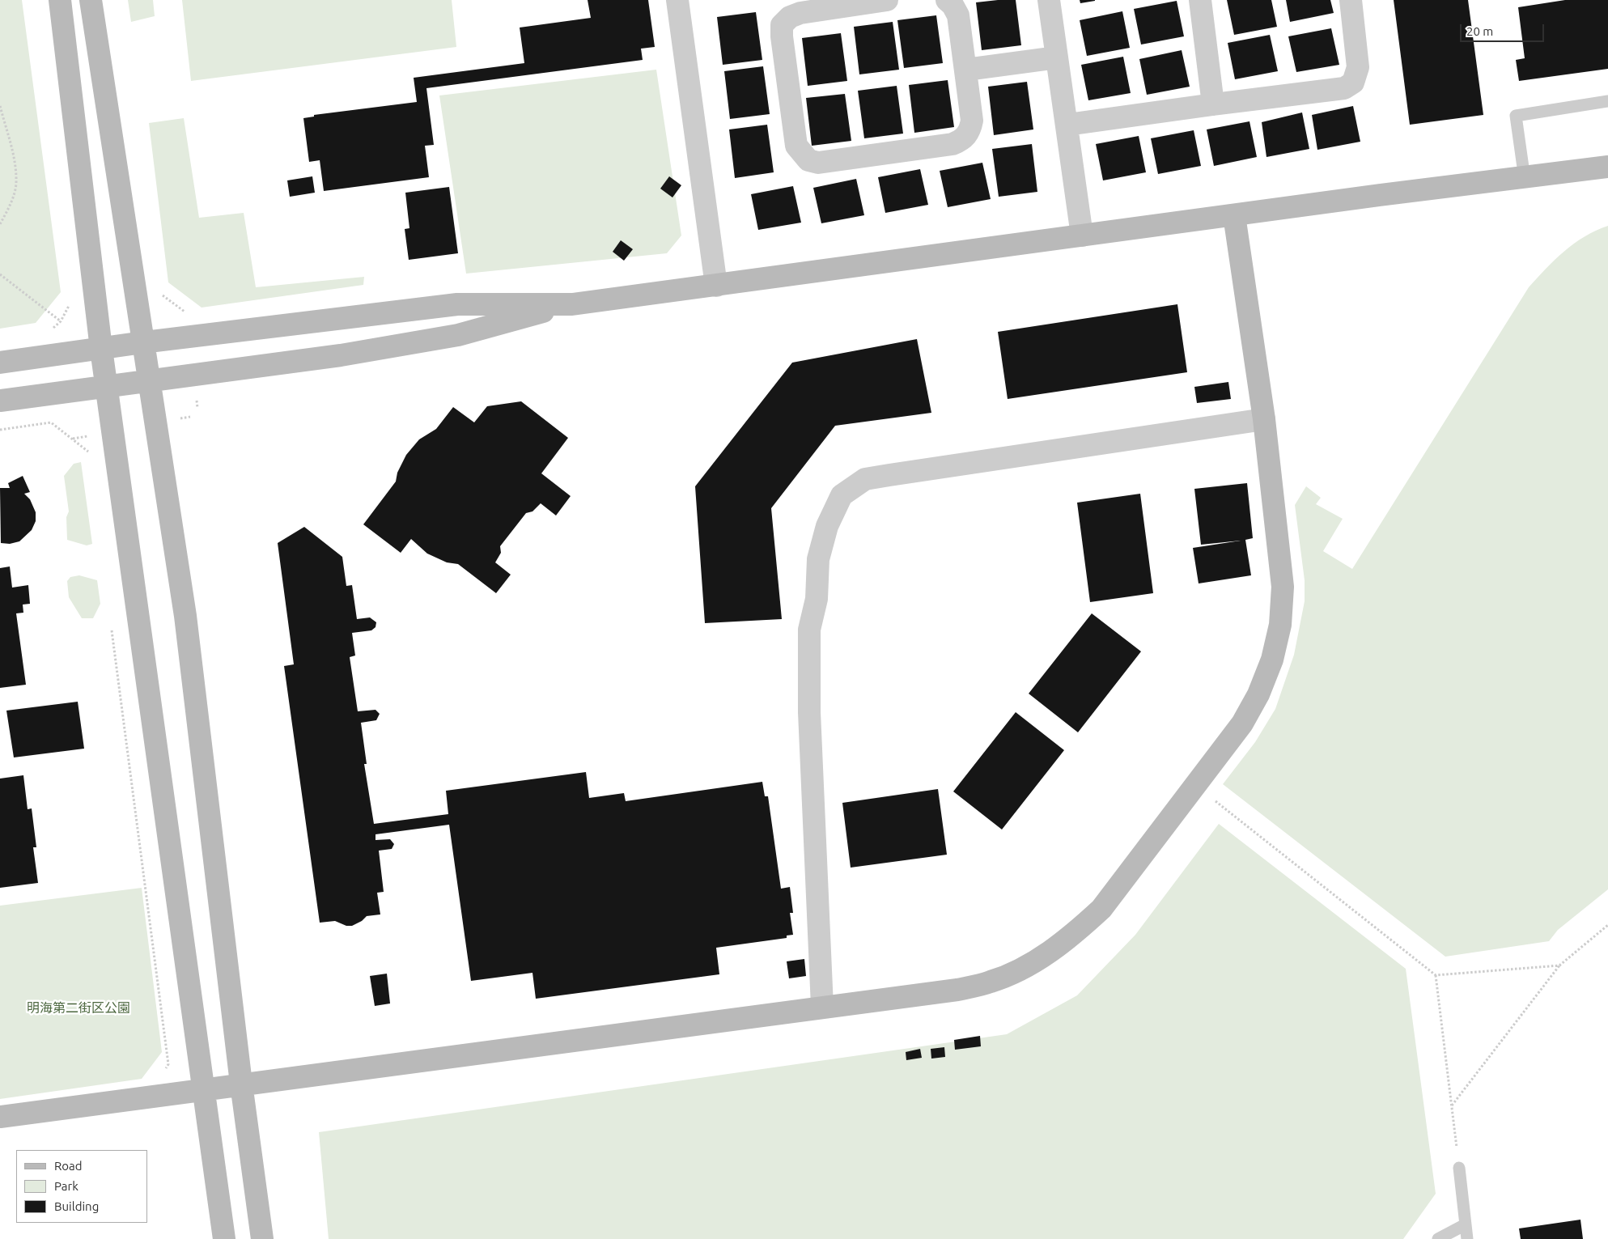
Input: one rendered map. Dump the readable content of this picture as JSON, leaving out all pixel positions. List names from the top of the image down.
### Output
{
  "parks": ["明海第二街区公園"],
  "legend": ["Road", "Park", "Building"],
  "scale_bar": "20 m"
}
